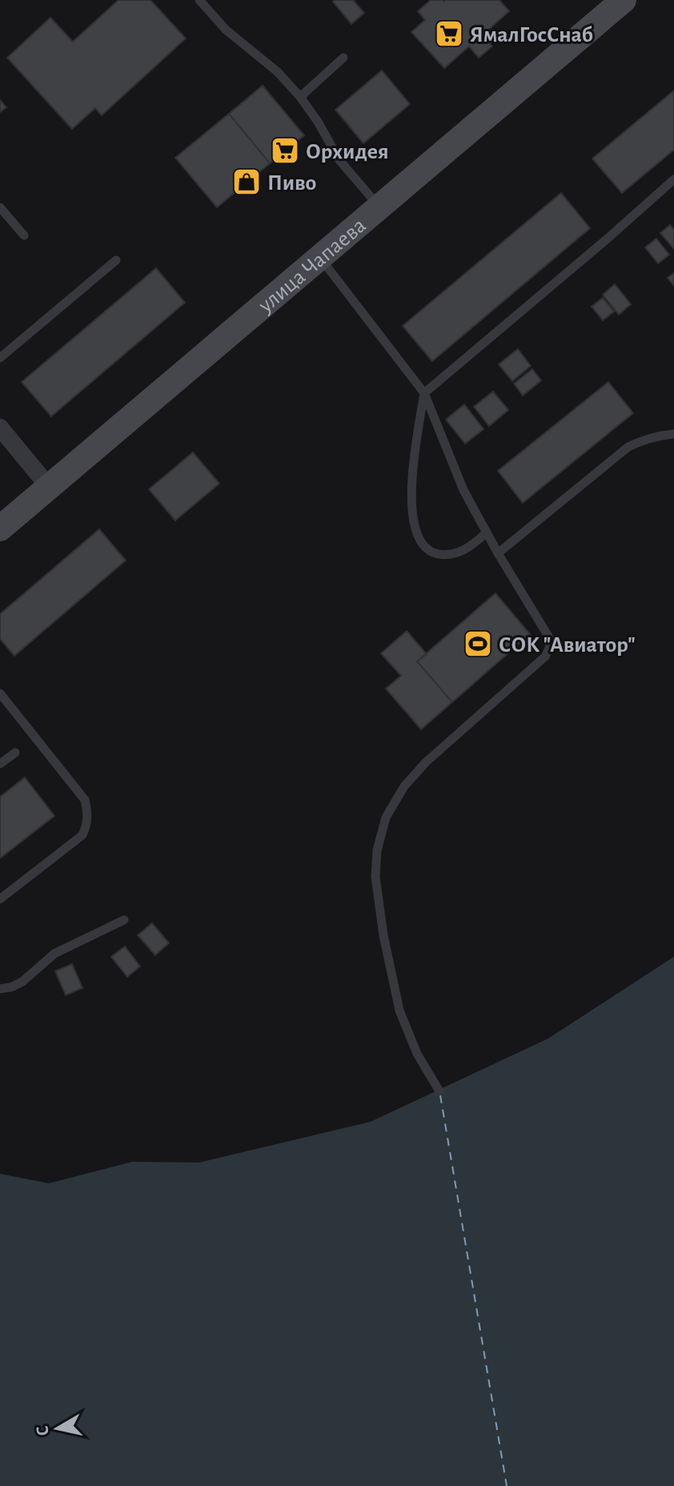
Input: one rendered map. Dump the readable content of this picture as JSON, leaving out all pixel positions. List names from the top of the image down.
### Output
{
  "streets": {
    "main road": ["улица Чапаева"]
  },
  "places": {
    "supermarket": ["ЯмалГосСнаб", "Орхидея"],
    "shop": ["Пиво"],
    "sports": ["СОК \"Авиатор\""]
  },
  "north": "left"
}
